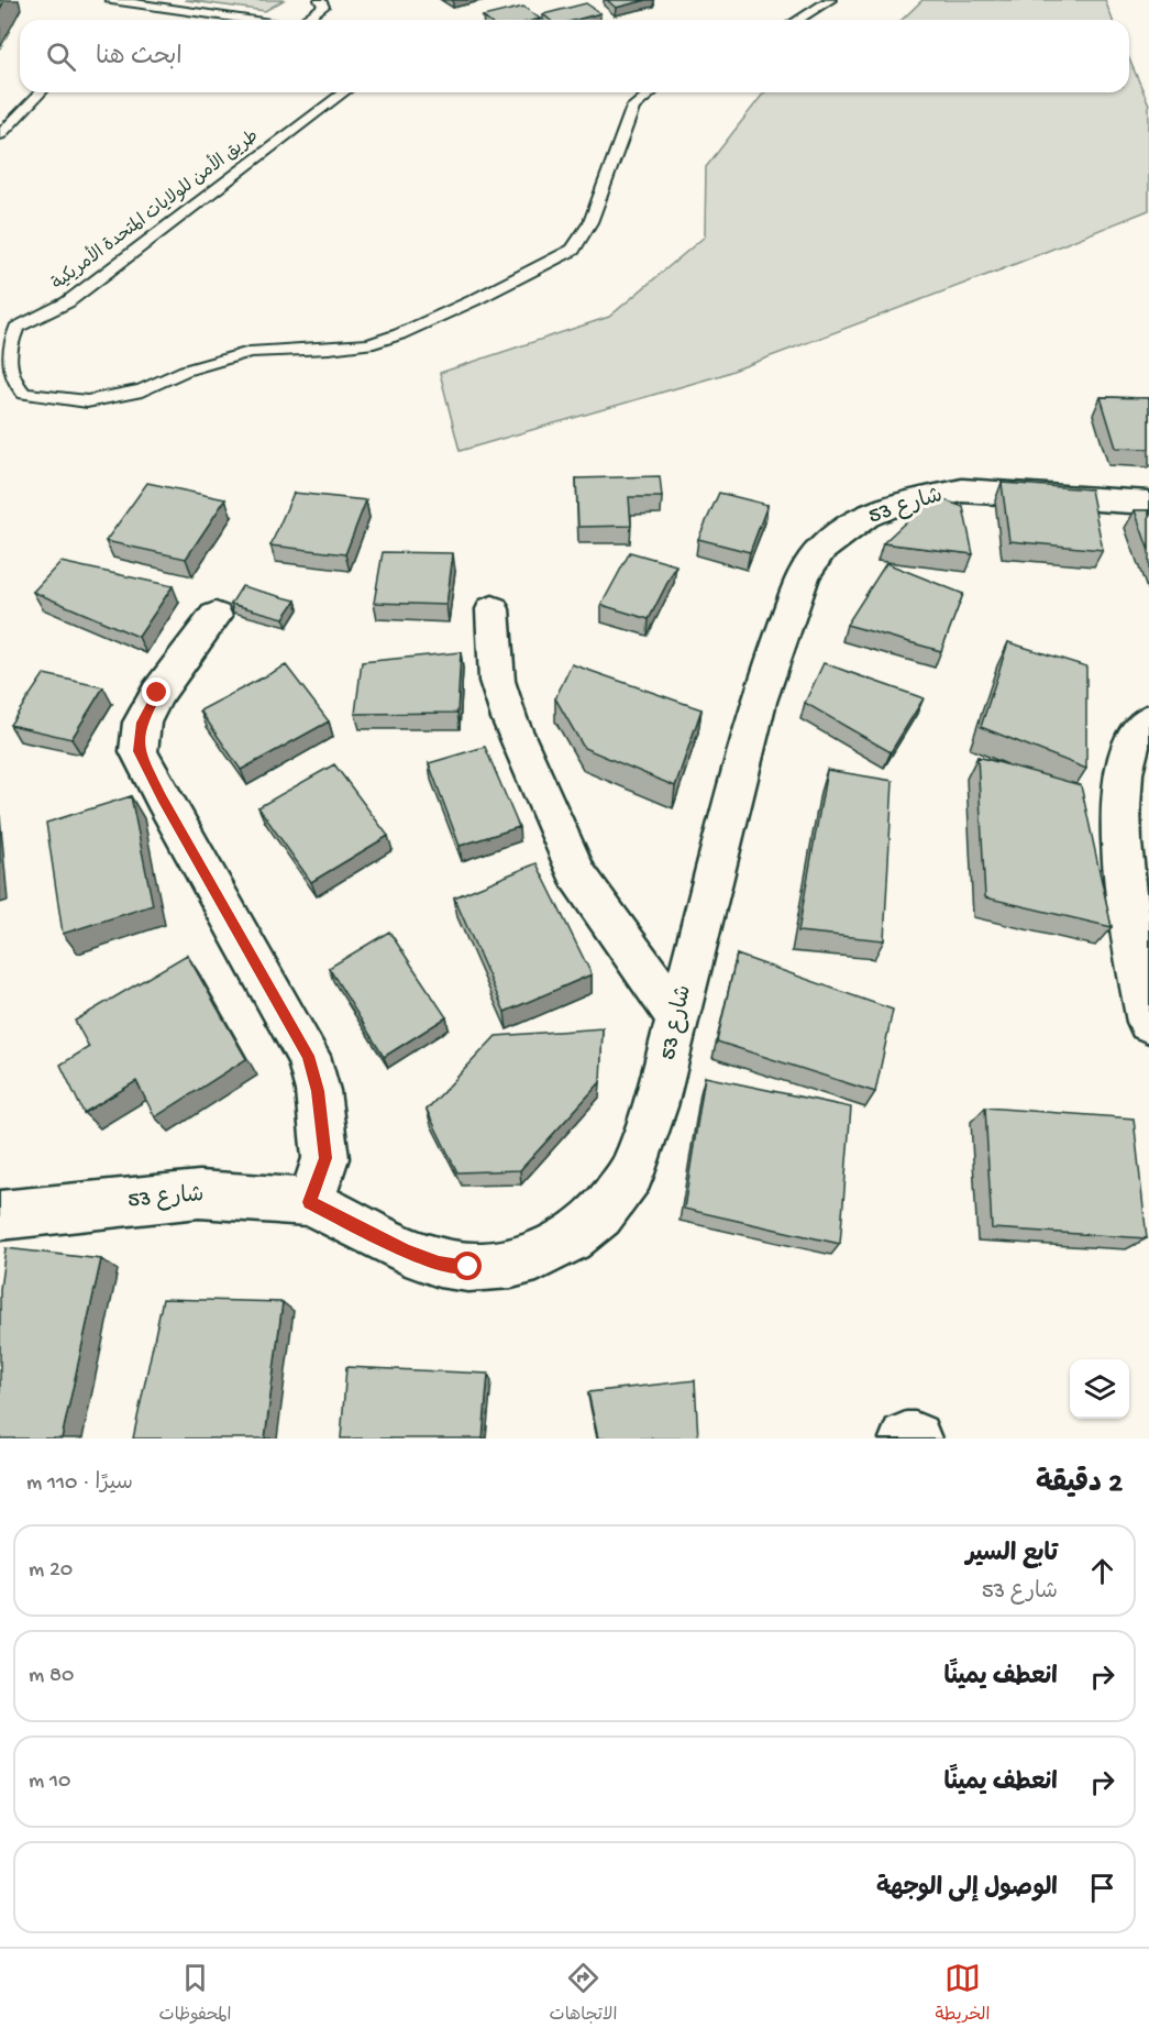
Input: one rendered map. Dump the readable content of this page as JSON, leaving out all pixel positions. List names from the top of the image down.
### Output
{
  "streets": {
    "street": ["شارع 53"],
    "lane": ["طريق الأمن للولايات المتحدة الأمريكية"]
  },
  "page": {
    "search": "ابحث هنا",
    "heading": ["2 دقيقة", "سيرًا · 110 m"],
    "list": [
      ["تابع السير", "شارع 53", "20 m"],
      ["انعطف يمينًا", "80 m"],
      ["انعطف يمينًا", "10 m"],
      "الوصول إلى الوجهة"
    ],
    "nav": ["الخريطة", "الاتجاهات", "المحفوظات"]
  }
}
